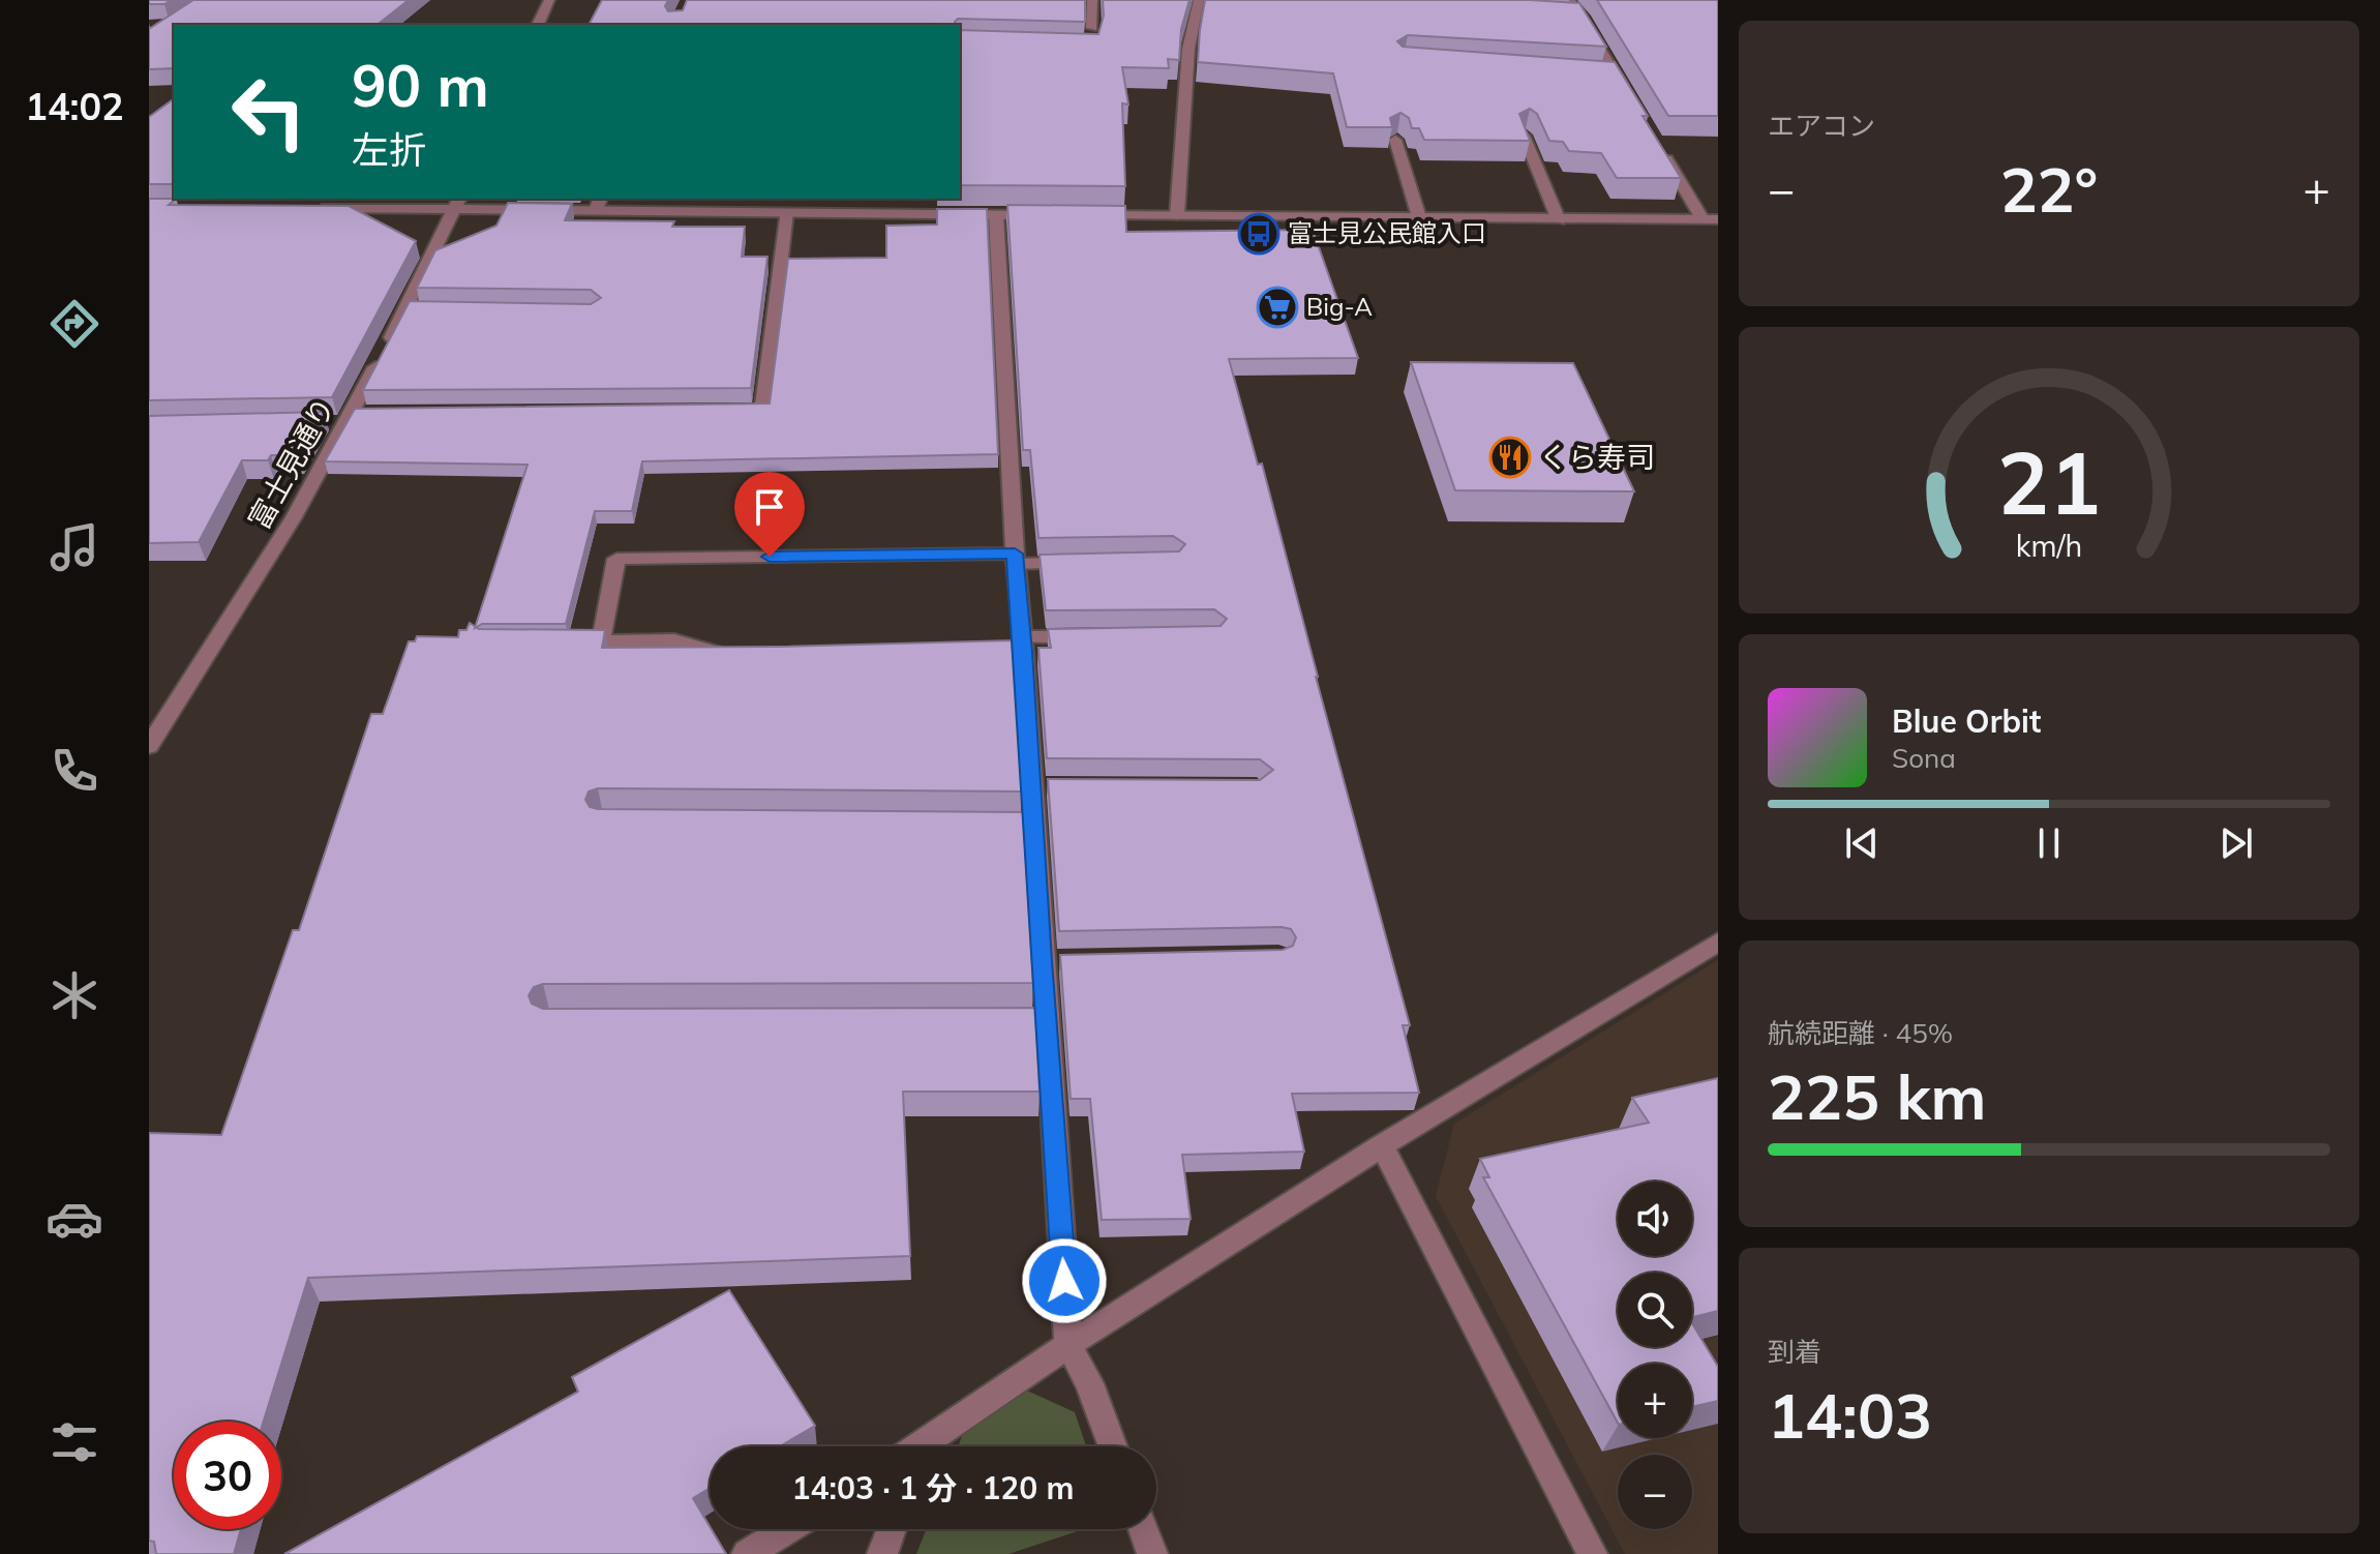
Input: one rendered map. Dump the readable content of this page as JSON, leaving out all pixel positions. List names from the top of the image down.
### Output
{
  "streets": {
    "street": ["富士見通り"]
  },
  "places": {
    "bus stop": ["富士見公民館入口"],
    "supermarket": ["Big-A"],
    "restaurant": ["くら寿司"]
  },
  "page": {
    "tabs": "14:02",
    "tile": [
      "エアコン",
      ["航続距離 · 45%", "225 km"],
      ["到着", "14:03"]
    ],
    "turn": ["90 m", "左折"],
    "heat": ["−", "22°", "+"],
    "song": ["Blue Orbit", "Sona"],
    "map_buttons": ["+", "−"],
    "limit": "30",
    "trip": "14:03 · 1 分 · 120 m",
    "gauge": ["21", "km/h"]
  }
}
